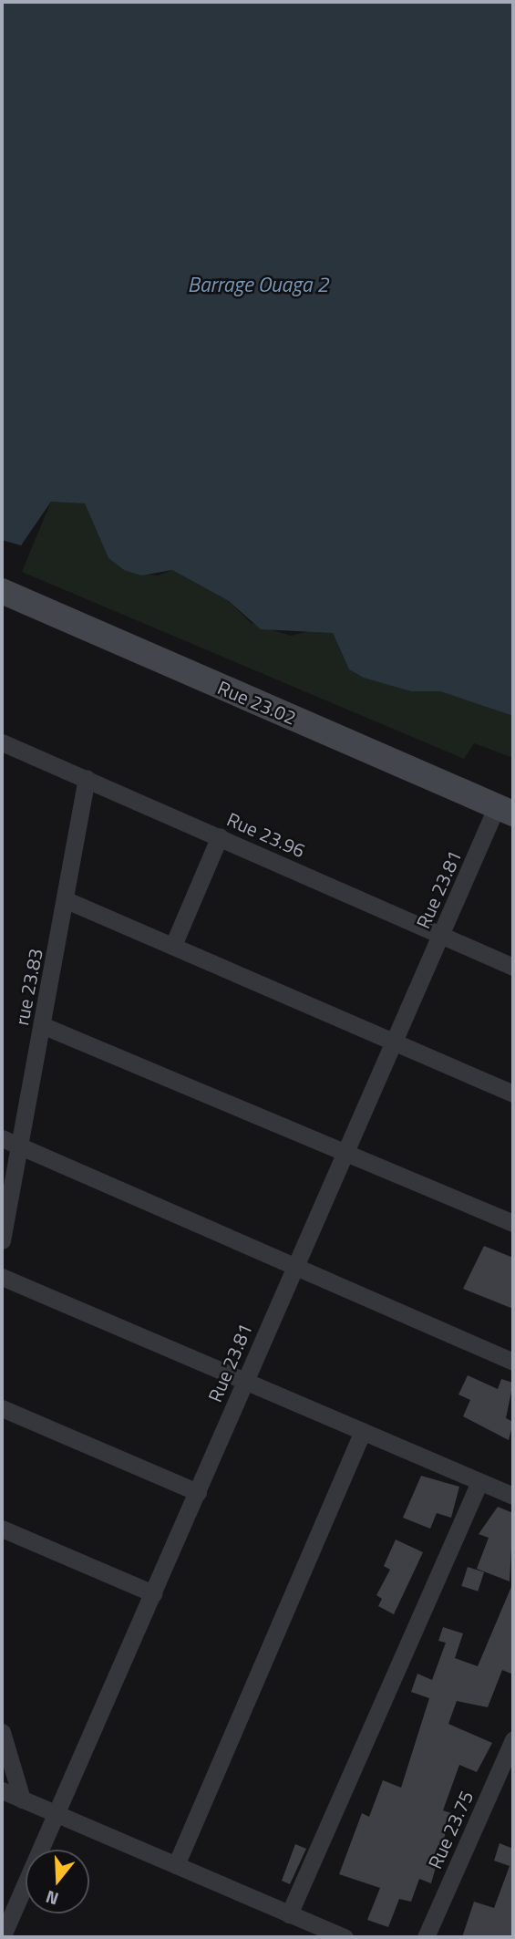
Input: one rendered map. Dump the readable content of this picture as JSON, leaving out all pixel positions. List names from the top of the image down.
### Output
{
  "streets": {
    "street": [
      "Rue 23.02",
      "Rue 23.96",
      "Rue 23.81",
      "rue 23.83",
      "Rue 23.75"
    ]
  },
  "crossings": [
    ["Rue 23.02", "Rue 23.81"],
    ["Rue 23.96", "Rue 23.81"],
    ["Rue 23.96", "rue 23.83"]
  ],
  "water": ["Barrage Ouaga 2"],
  "north": "bottom"
}
